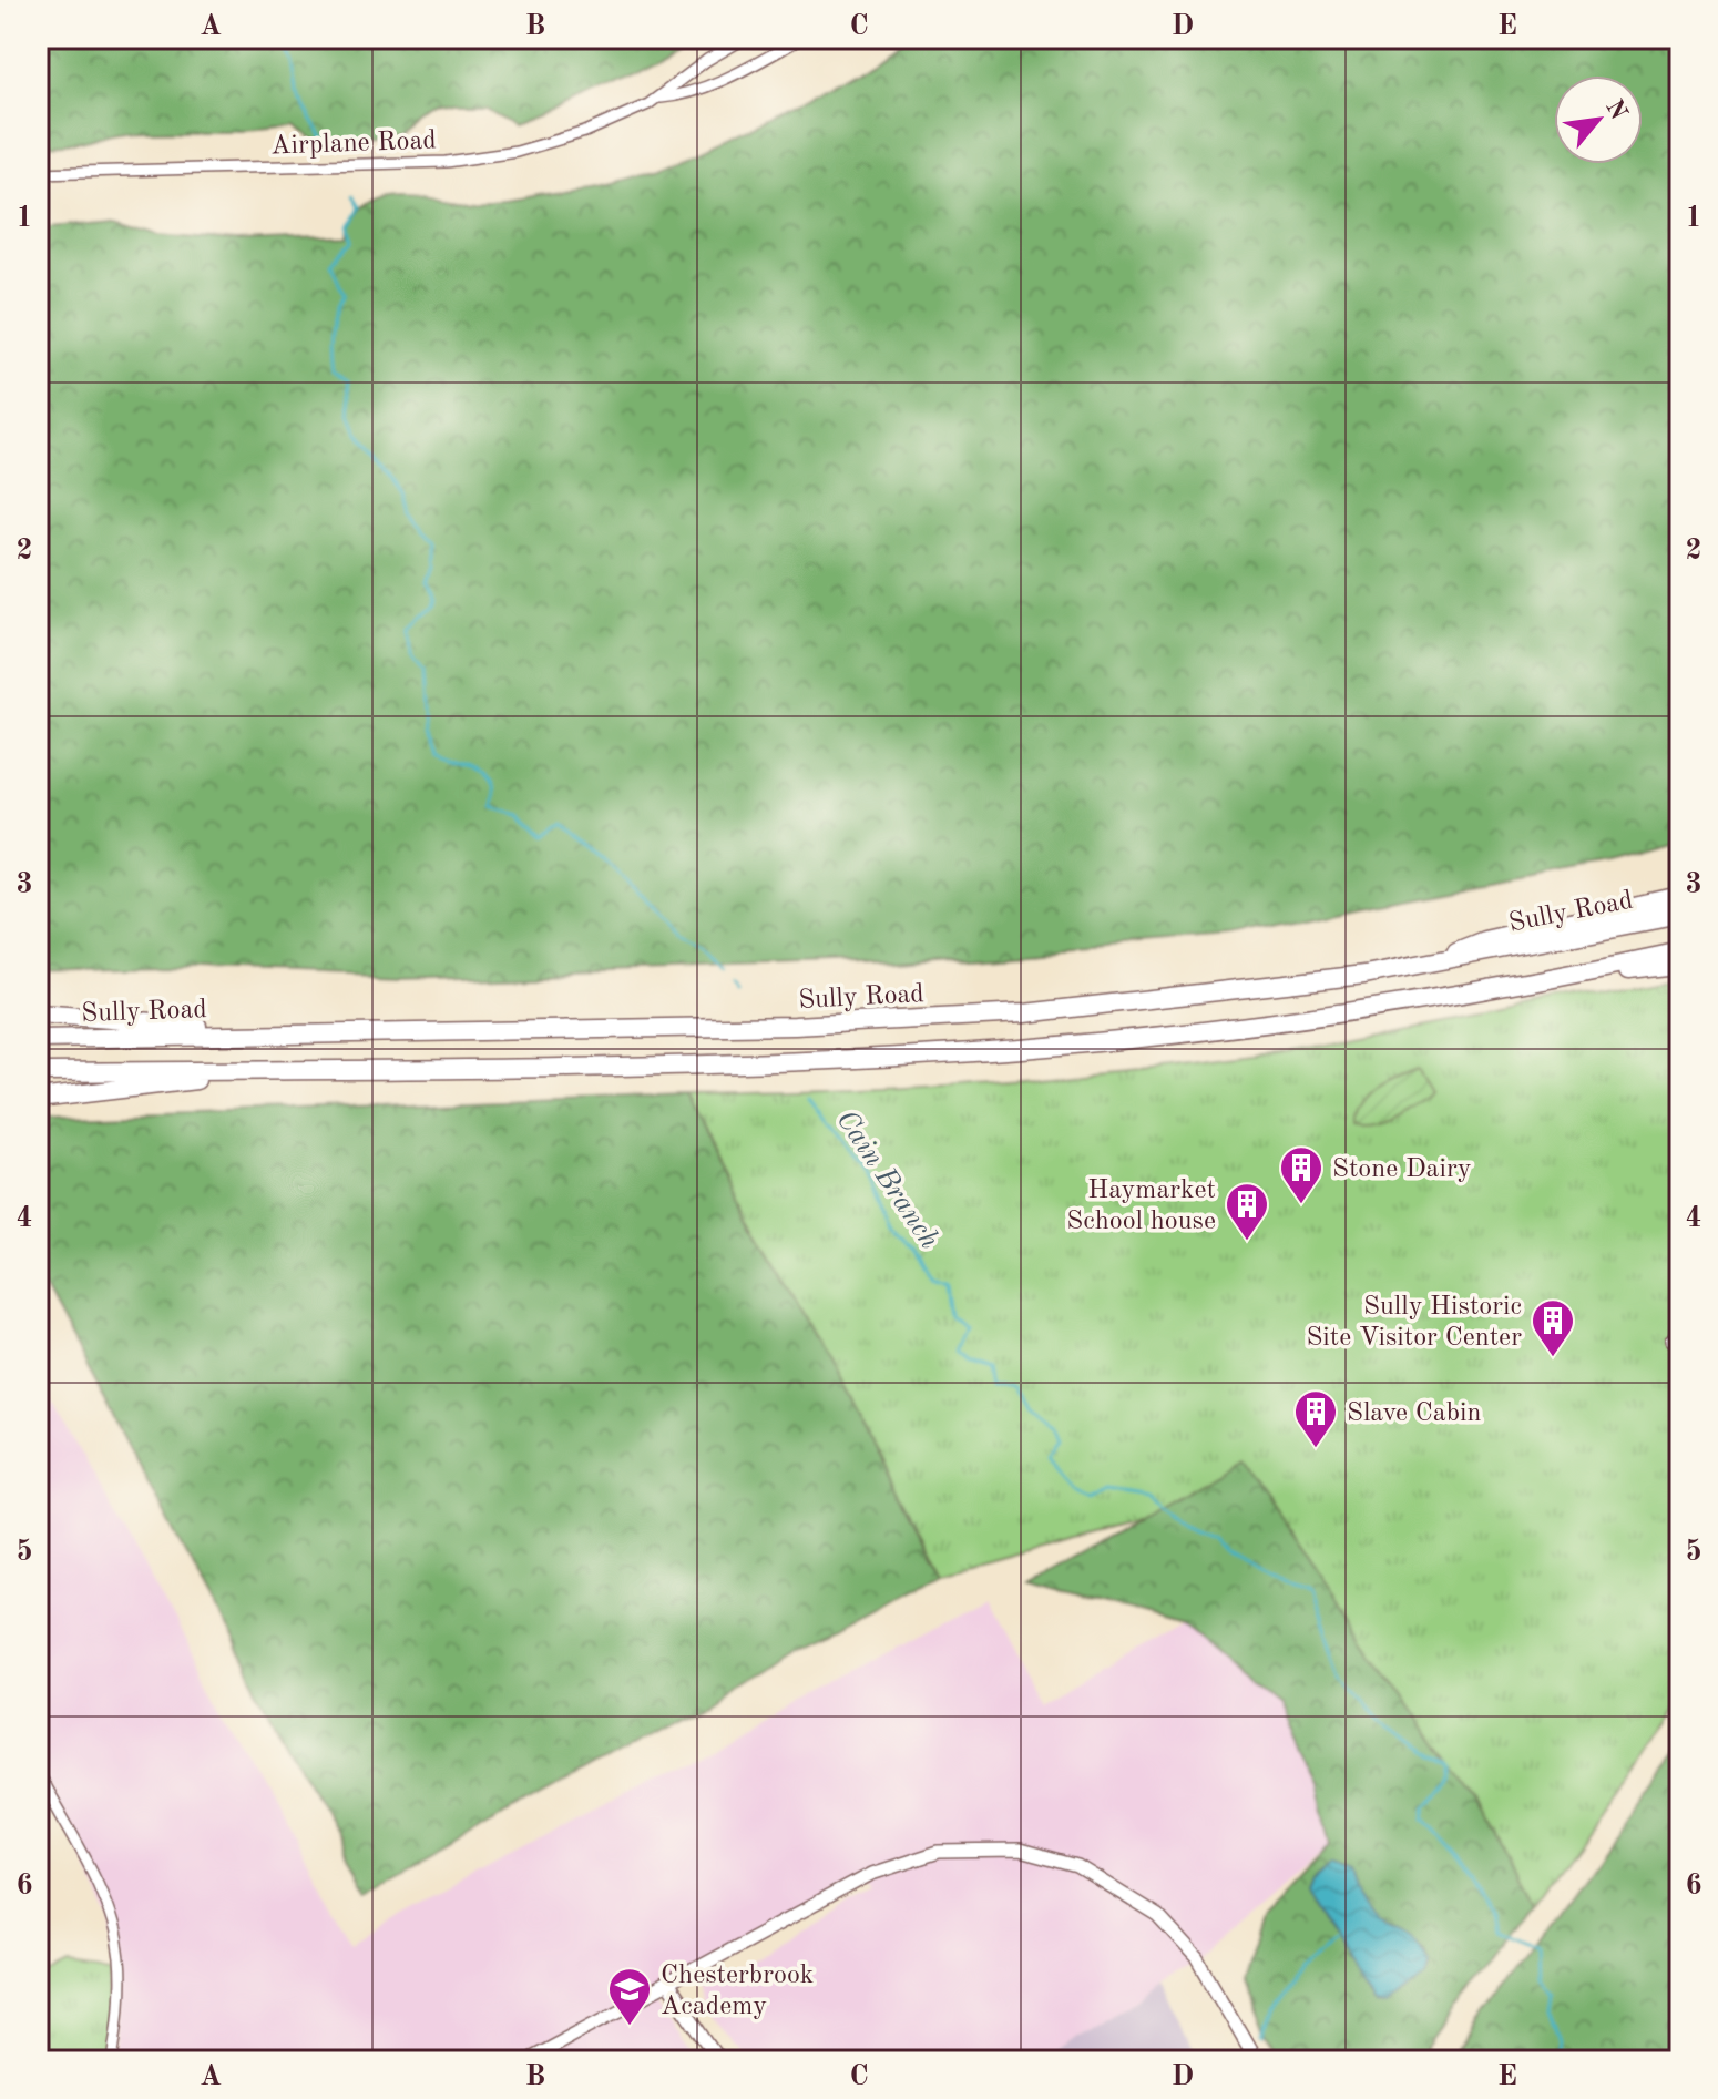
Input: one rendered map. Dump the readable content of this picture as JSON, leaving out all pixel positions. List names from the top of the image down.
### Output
{
  "streets": {
    "highway": ["Sully Road"],
    "street": ["Airplane Road"]
  },
  "water": ["Cain Branch"],
  "places": {
    "building": [
      "Stone Dairy",
      "Haymarket School house",
      "Sully Historic Site Visitor Center",
      "Slave Cabin"
    ],
    "school or university": ["Chesterbrook Academy"]
  },
  "north": "top right",
  "grid": {
    "columns": [
      "A",
      "B",
      "C",
      "D",
      "E"
    ],
    "rows": [
      "1",
      "2",
      "3",
      "4",
      "5",
      "6"
    ]
  }
}
